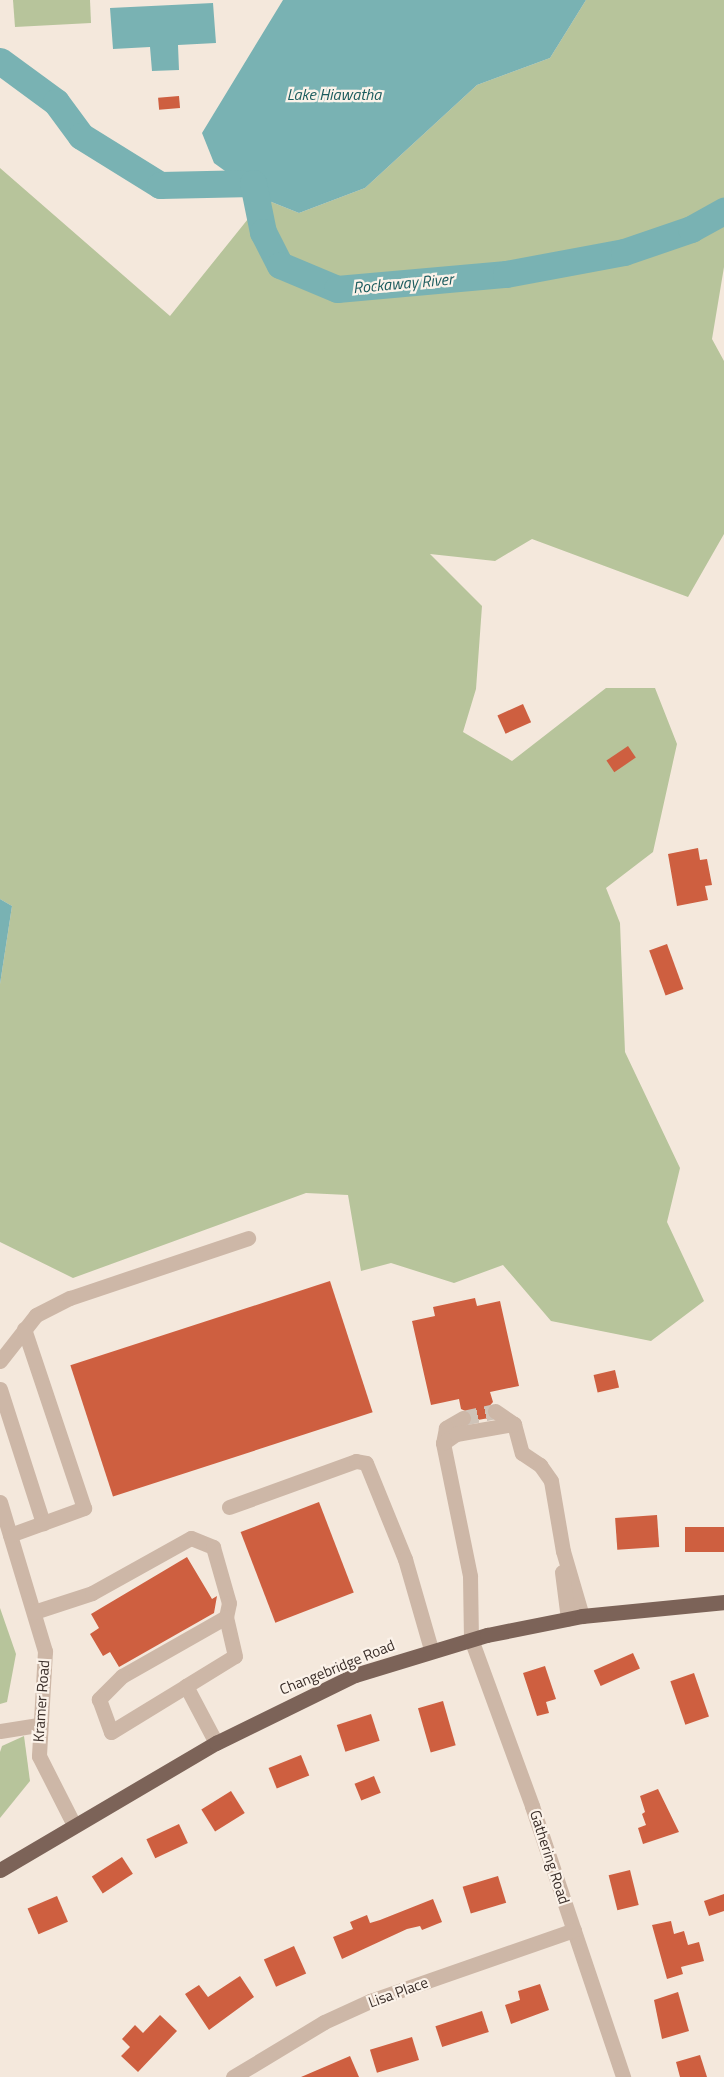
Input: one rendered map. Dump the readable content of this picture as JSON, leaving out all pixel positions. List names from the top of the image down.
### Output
{
  "streets": {
    "main road": ["Changebridge Road"],
    "street": ["Kramer Road", "Gathering Road", "Lisa Place"]
  },
  "crossings": [
    ["Changebridge Road", "Kramer Road"],
    ["Changebridge Road", "Gathering Road"],
    ["Gathering Road", "Lisa Place"]
  ],
  "water": ["Lake Hiawatha", "Rockaway River"]
}
